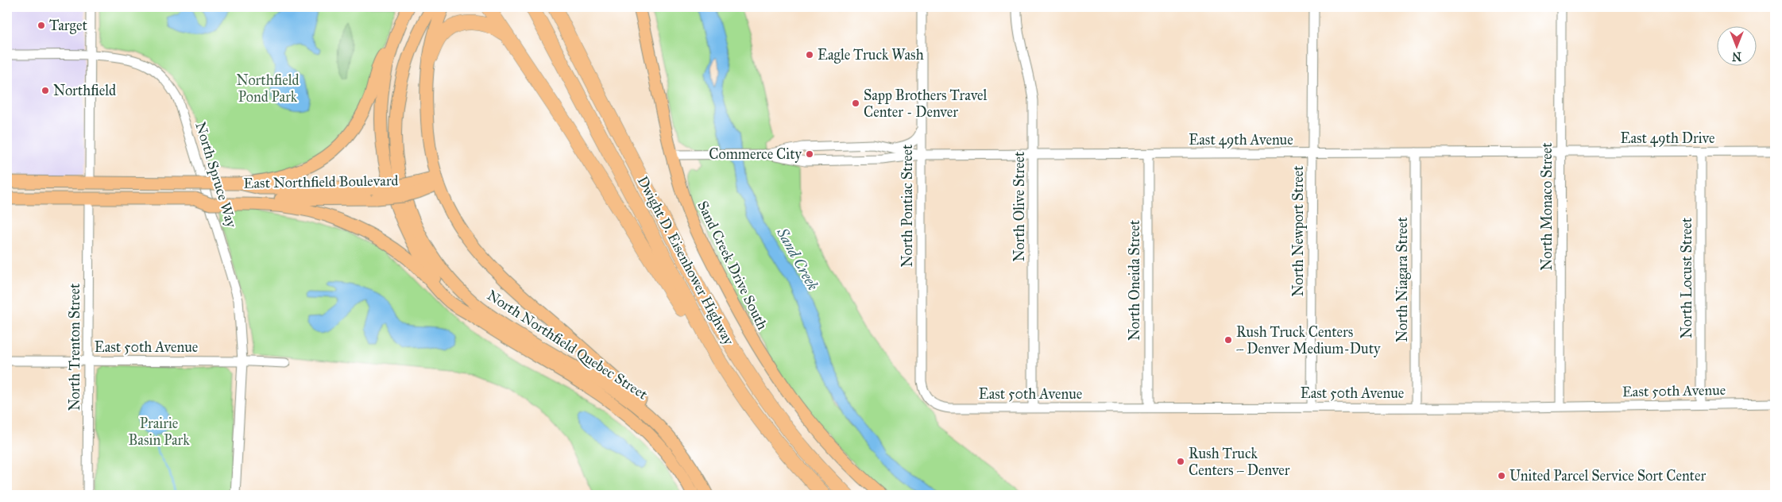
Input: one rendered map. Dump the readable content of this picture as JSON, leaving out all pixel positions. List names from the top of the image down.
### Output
{
  "streets": {
    "highway": ["Dwight D. Eisenhower Highway"],
    "main road": ["East Northfield Boulevard", "Sand Creek Drive South", "North Northfield Quebec Street"],
    "street": [
      "East 49th Drive",
      "East 49th Avenue",
      "North Spruce Way",
      "North Pontiac Street",
      "North Olive Street",
      "North Monaco Street",
      "North Newport Street",
      "North Locust Street",
      "North Niagara Street",
      "North Oneida Street",
      "North Trenton Street",
      "East 50th Avenue"
    ]
  },
  "crossings": [
    ["East 49th Drive", "East 49th Avenue"],
    ["East 49th Drive", "North Monaco Street"],
    ["East 49th Drive", "North Locust Street"],
    ["East 49th Avenue", "North Pontiac Street"],
    ["East 49th Avenue", "North Olive Street"],
    ["East 49th Avenue", "North Monaco Street"],
    ["East 49th Avenue", "North Newport Street"],
    ["East 49th Avenue", "Sand Creek Drive South"],
    ["East 49th Avenue", "North Niagara Street"],
    ["East 49th Avenue", "North Oneida Street"],
    ["North Spruce Way", "East 50th Avenue"],
    ["East Northfield Boulevard", "North Trenton Street"],
    ["North Pontiac Street", "East 50th Avenue"],
    ["North Olive Street", "East 50th Avenue"],
    ["North Monaco Street", "East 50th Avenue"],
    ["North Newport Street", "East 50th Avenue"],
    ["North Locust Street", "East 50th Avenue"],
    ["North Niagara Street", "East 50th Avenue"],
    ["North Oneida Street", "East 50th Avenue"],
    ["North Trenton Street", "East 50th Avenue"]
  ],
  "water": ["Sand Creek"],
  "parks": ["Northfield Pond Park", "Prairie Basin Park"],
  "places": [
    "Target",
    "Eagle Truck Wash",
    "Northfield",
    "Sapp Brothers Travel Center - Denver",
    "Commerce City",
    "Rush Truck Centers – Denver Medium-Duty",
    "Rush Truck Centers – Denver",
    "United Parcel Service Sort Center"
  ],
  "north": "bottom"
}
